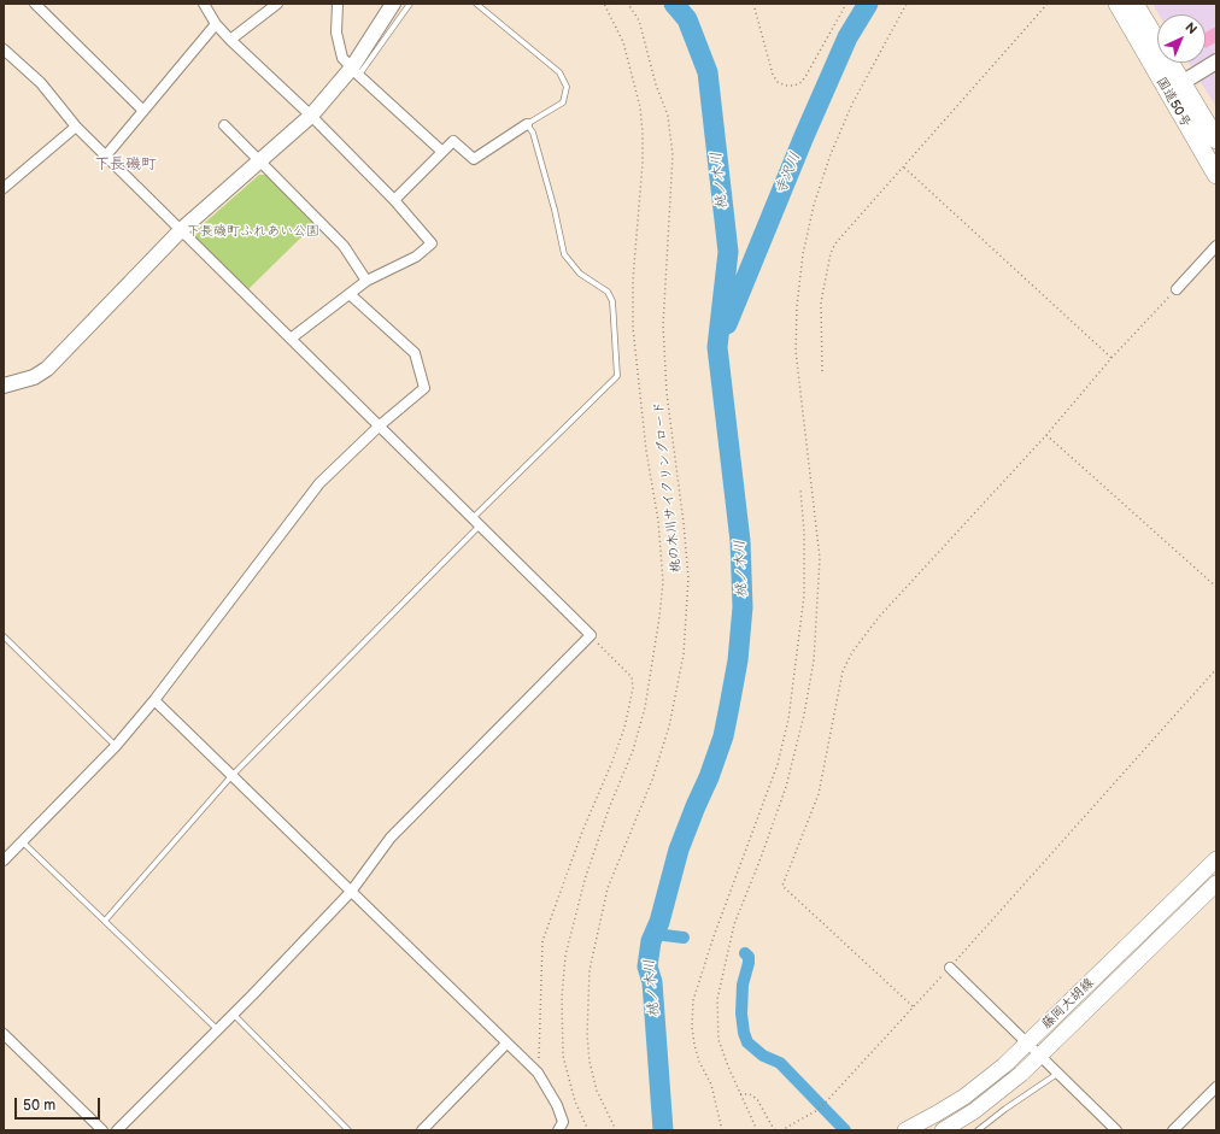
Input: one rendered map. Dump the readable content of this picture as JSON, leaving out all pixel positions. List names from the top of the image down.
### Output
{
  "streets": {
    "highway": ["国道50号"],
    "main road": ["藤岡大胡線"],
    "path": ["桃の木川サイクリングロード"]
  },
  "districts": ["下長磯町"],
  "water": ["寺沢川", "桃ノ木川"],
  "parks": ["下長磯町ふれあい公園"],
  "scale_bar": "50 m",
  "north": "top right"
}
